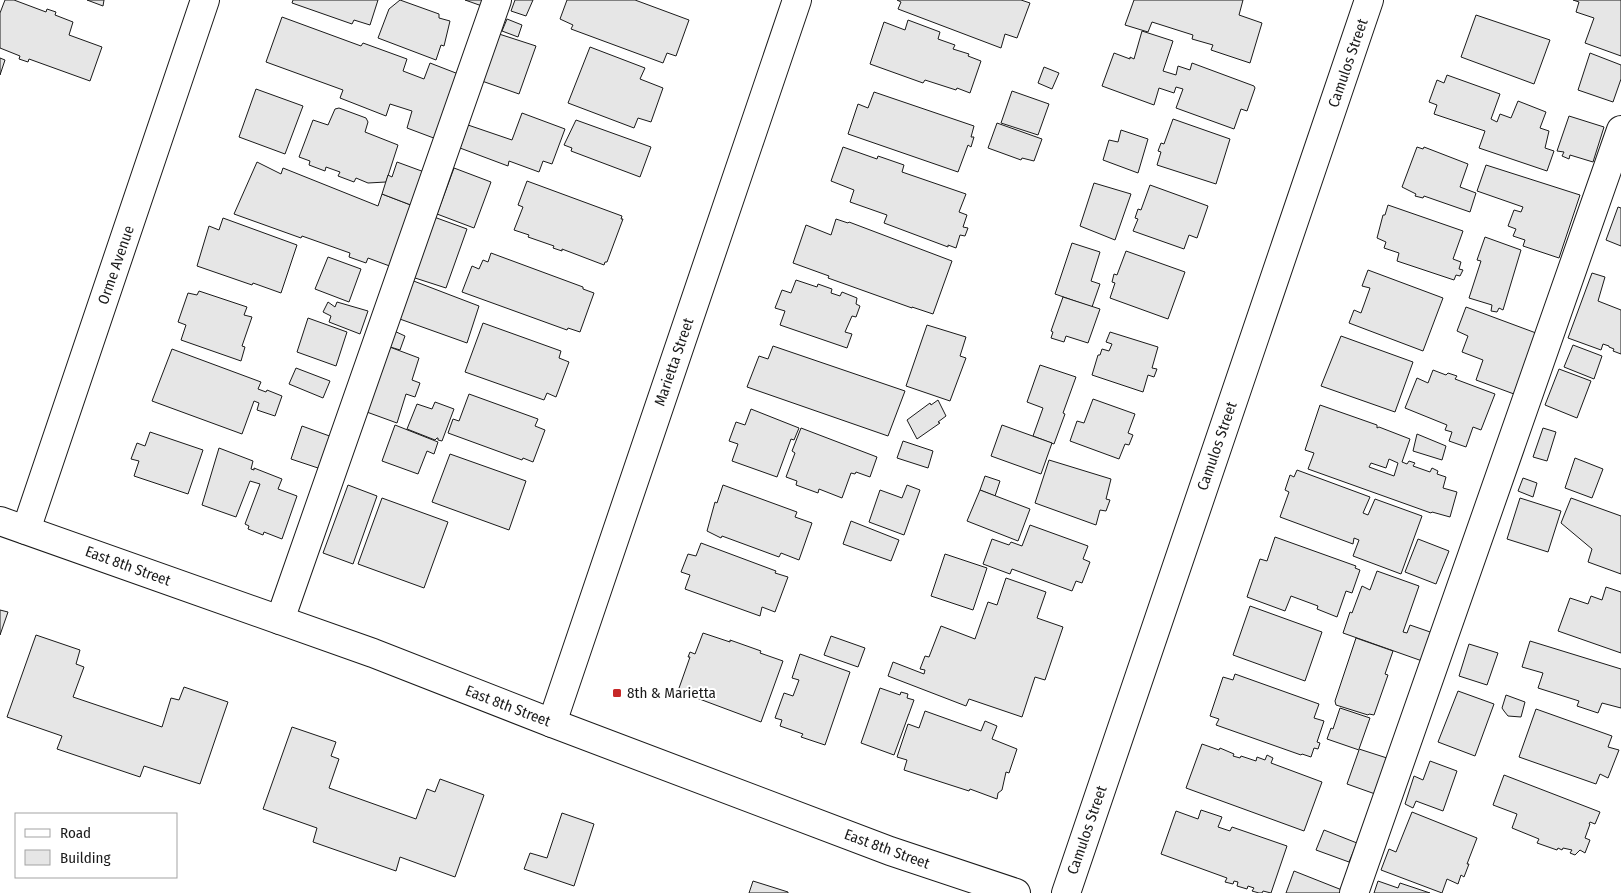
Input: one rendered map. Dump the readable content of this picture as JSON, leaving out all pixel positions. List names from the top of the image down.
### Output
{
  "streets": {
    "street": [
      "Camulos Street",
      "Orme Avenue",
      "Marietta Street",
      "East 8th Street"
    ]
  },
  "crossings": [
    ["Orme Avenue", "East 8th Street"],
    ["Marietta Street", "East 8th Street"]
  ],
  "places": {
    "transit": ["8th & Marietta"]
  },
  "legend": ["Road", "Building"]
}
